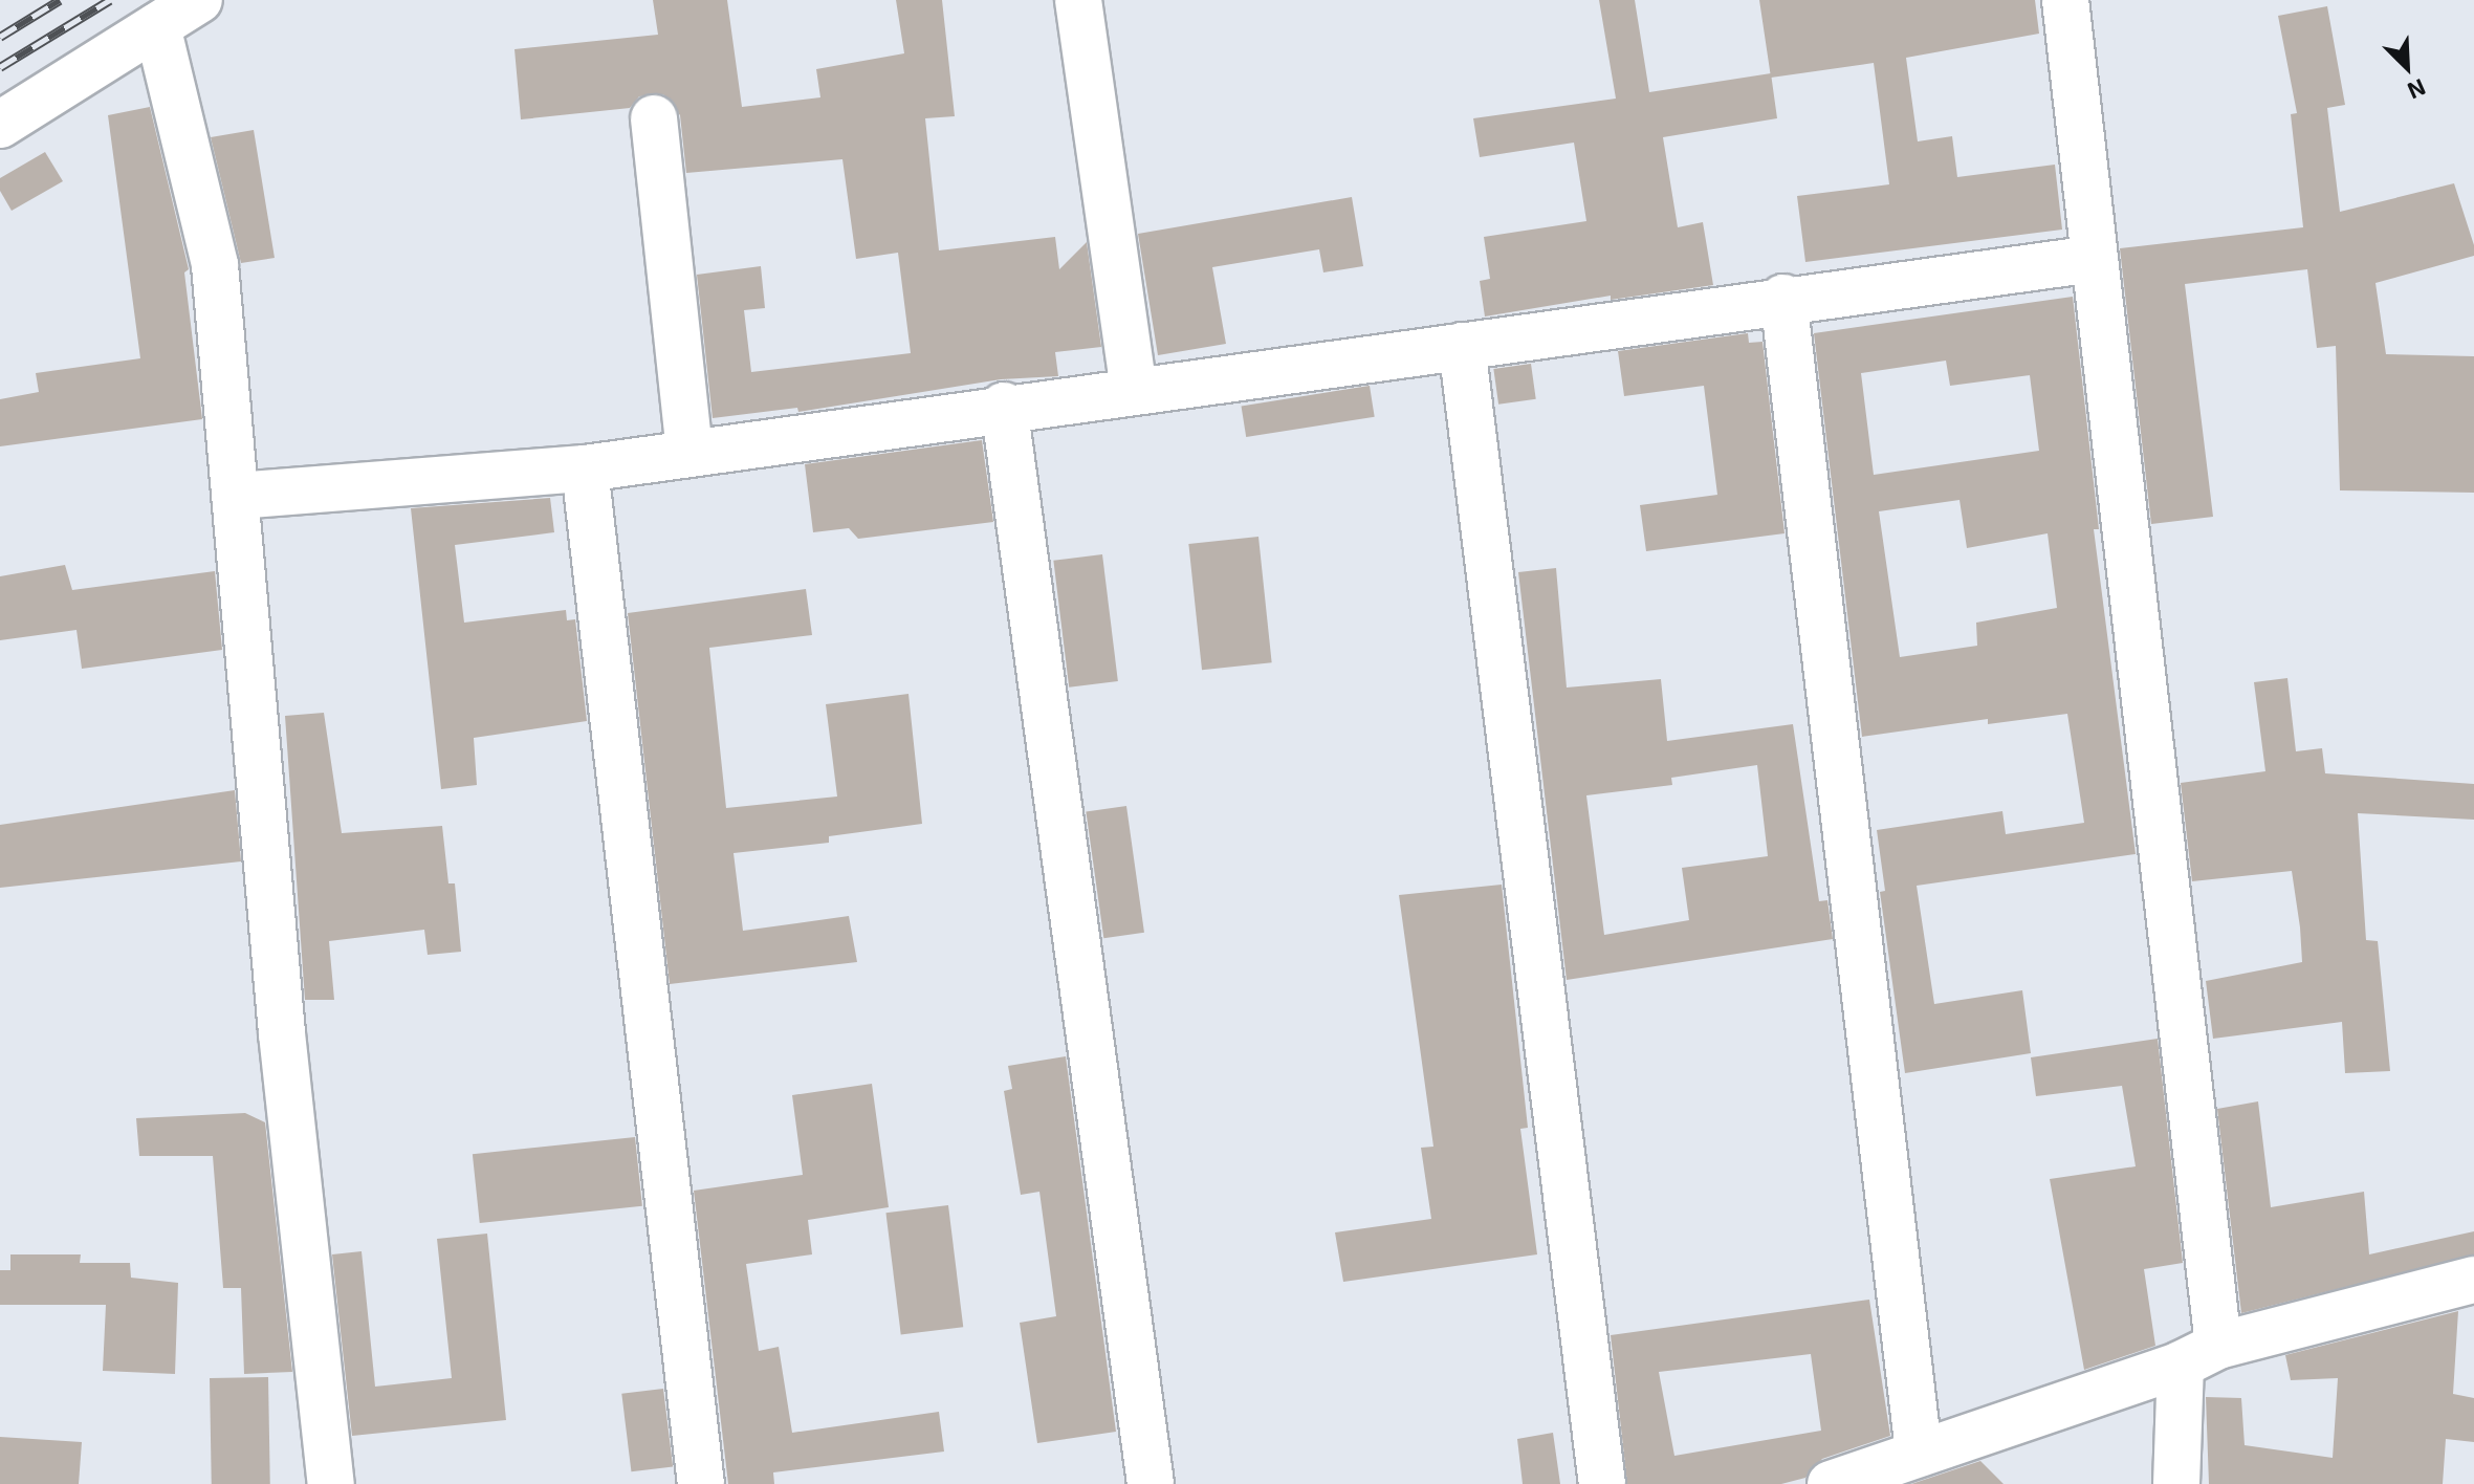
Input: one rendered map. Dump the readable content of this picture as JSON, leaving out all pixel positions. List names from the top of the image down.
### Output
{
  "north": "bottom right"
}
